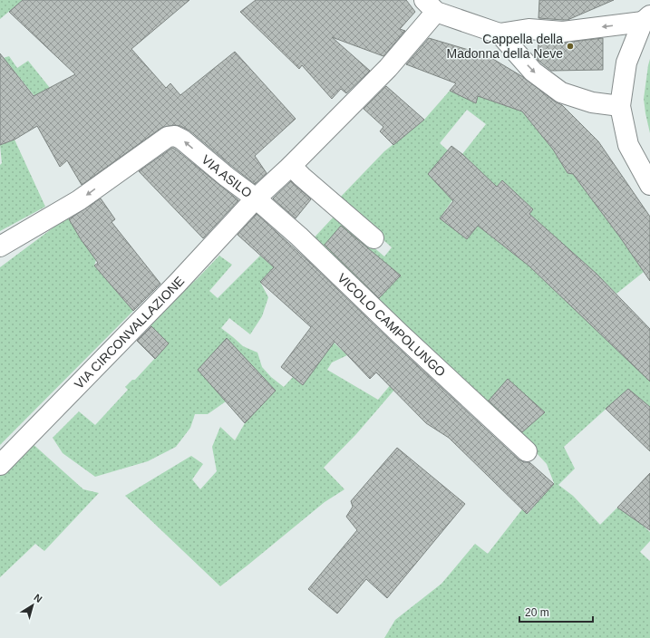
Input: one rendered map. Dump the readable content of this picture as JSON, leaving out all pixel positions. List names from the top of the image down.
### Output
{
  "streets": {
    "street": ["VIA ASILO", "VICOLO CAMPOLUNGO", "VIA CIRCONVALLAZIONE"]
  },
  "crossings": [
    ["VIA ASILO", "VICOLO CAMPOLUNGO"],
    ["VIA ASILO", "VIA CIRCONVALLAZIONE"],
    ["VICOLO CAMPOLUNGO", "VIA CIRCONVALLAZIONE"]
  ],
  "one_way": ["VIA ASILO"],
  "places": ["Cappella della Madonna della Neve"],
  "scale_bar": "20 m",
  "north": "top right"
}
